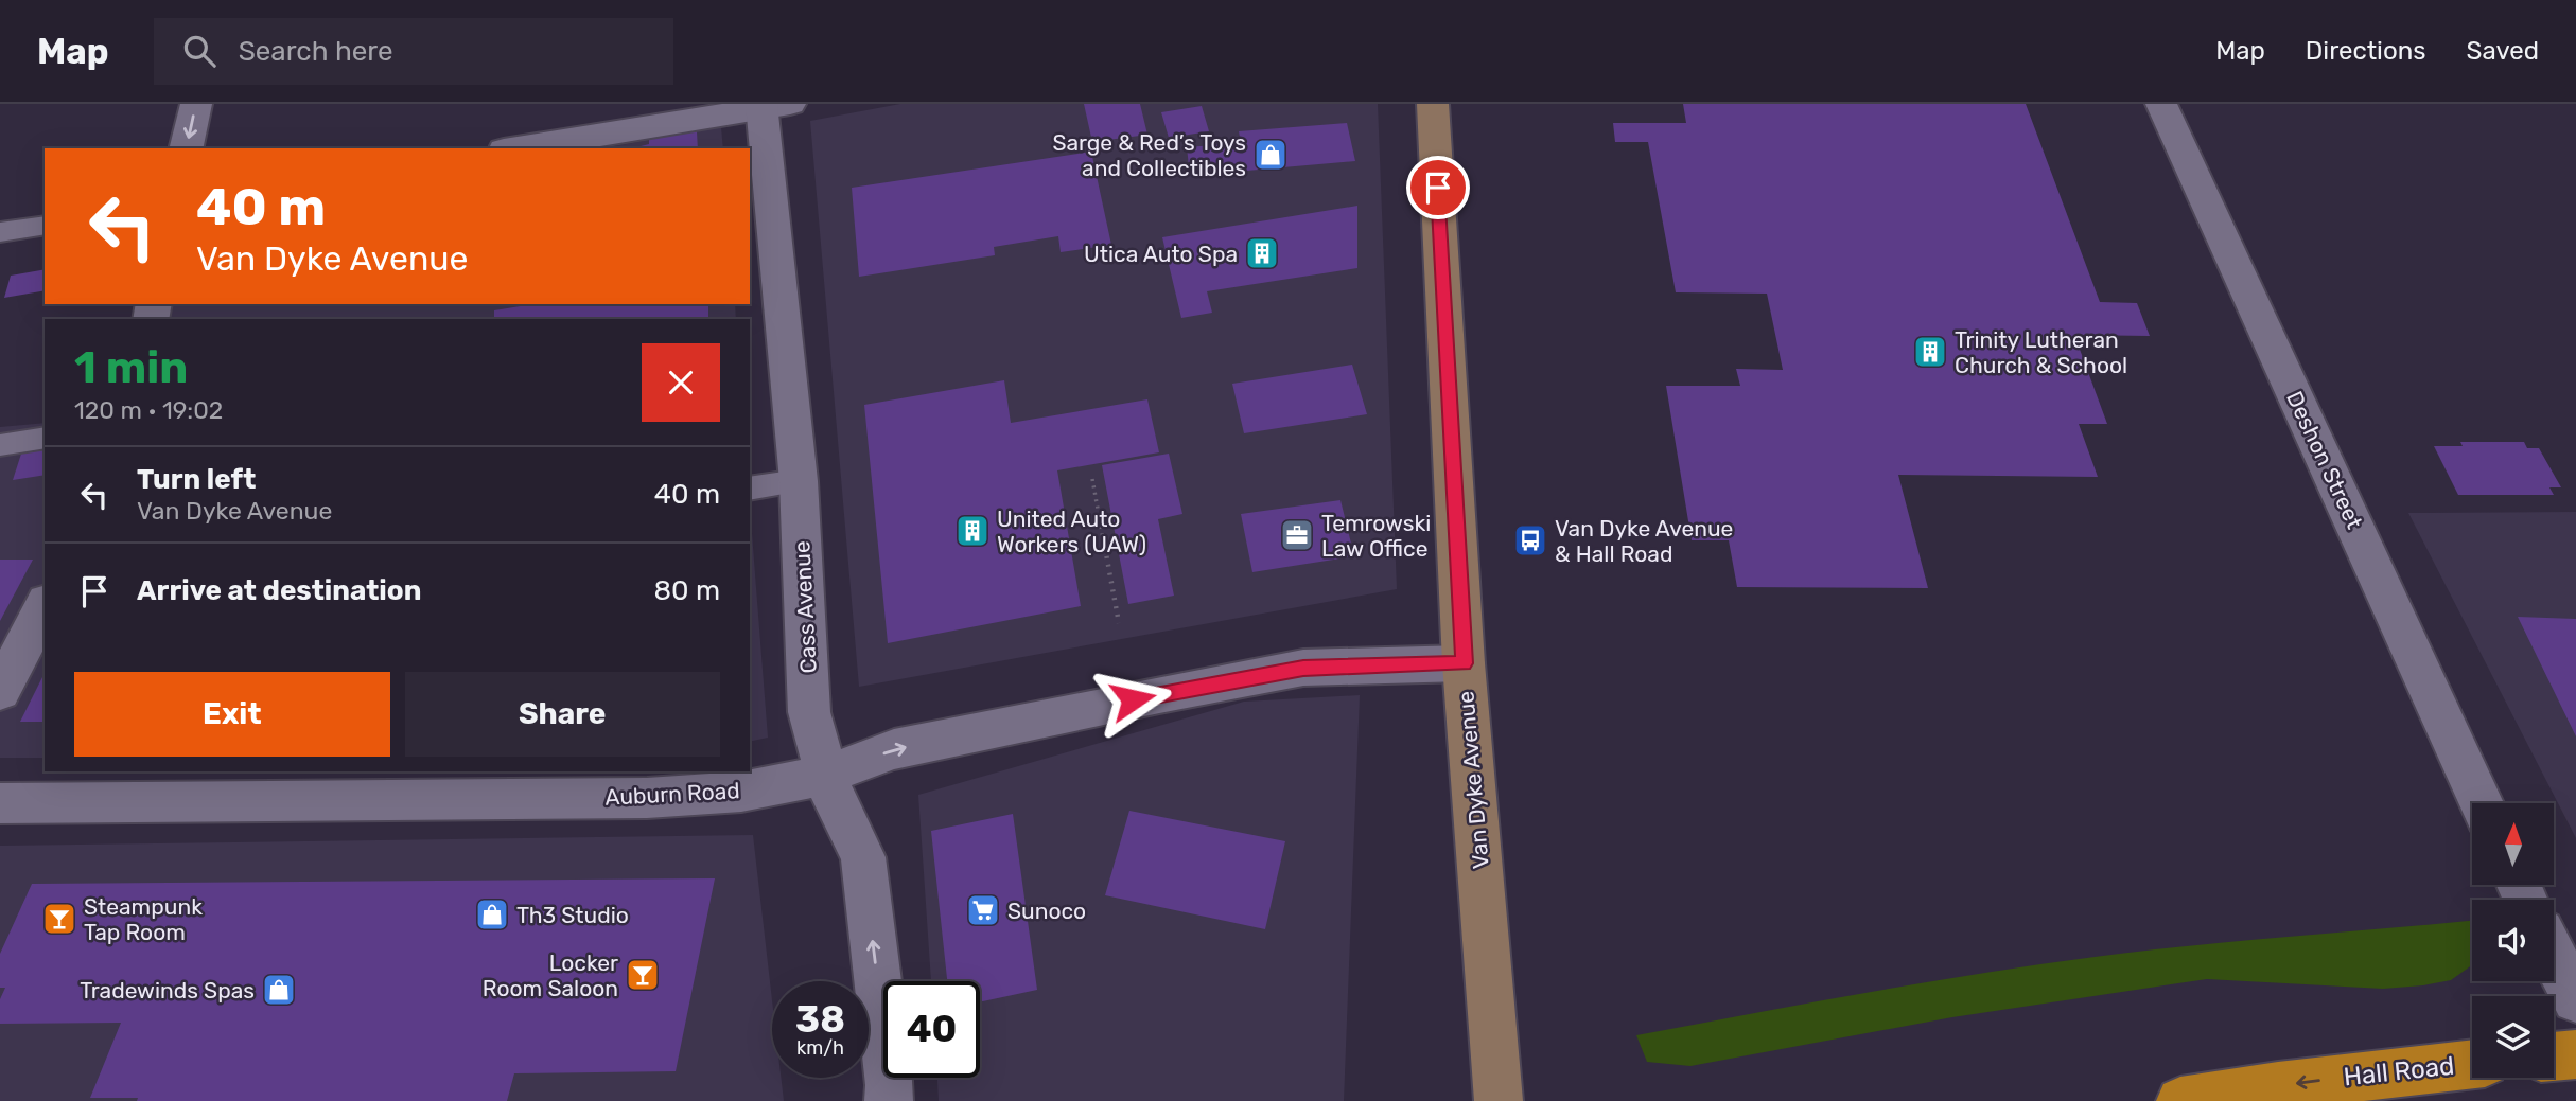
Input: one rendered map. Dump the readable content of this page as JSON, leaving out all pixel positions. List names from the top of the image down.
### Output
{
  "streets": {
    "highway": ["Hall Road"],
    "main road": ["Van Dyke Avenue"],
    "street": ["Deshon Street", "Cass Avenue", "Auburn Road"]
  },
  "crossings": [
    ["Cass Avenue", "Auburn Road"],
    ["Van Dyke Avenue", "Auburn Road"]
  ],
  "one_way": ["Auburn Road", "Hall Road"],
  "places": {
    "shop": ["Sarge & Red’s Toys and Collectibles", "Th3 Studio", "Tradewinds Spas"],
    "building": ["Utica Auto Spa", "Trinity Lutheran Church & School", "United Auto Workers (UAW)"],
    "office": ["Temrowski Law Office"],
    "bus stop": ["Van Dyke Avenue & Hall Road"],
    "supermarket": ["Sunoco"],
    "bar": ["Steampunk Tap Room", "Locker Room Saloon"]
  },
  "north": "top",
  "page": {
    "header": "Map",
    "search": "Search here",
    "nav": ["Map", "Directions", "Saved"],
    "turn": ["40 m", "Van Dyke Avenue"],
    "heading": ["1 min", "120 m · 19:02"],
    "list": [
      {
        "name": "Turn left",
        "note": "Van Dyke Avenue",
        "value": "40 m"
      },
      {
        "name": "Arrive at destination",
        "value": "80 m"
      }
    ],
    "buttons": ["Exit", "Share"],
    "speed": "38 km/h",
    "limit": "40"
  }
}
